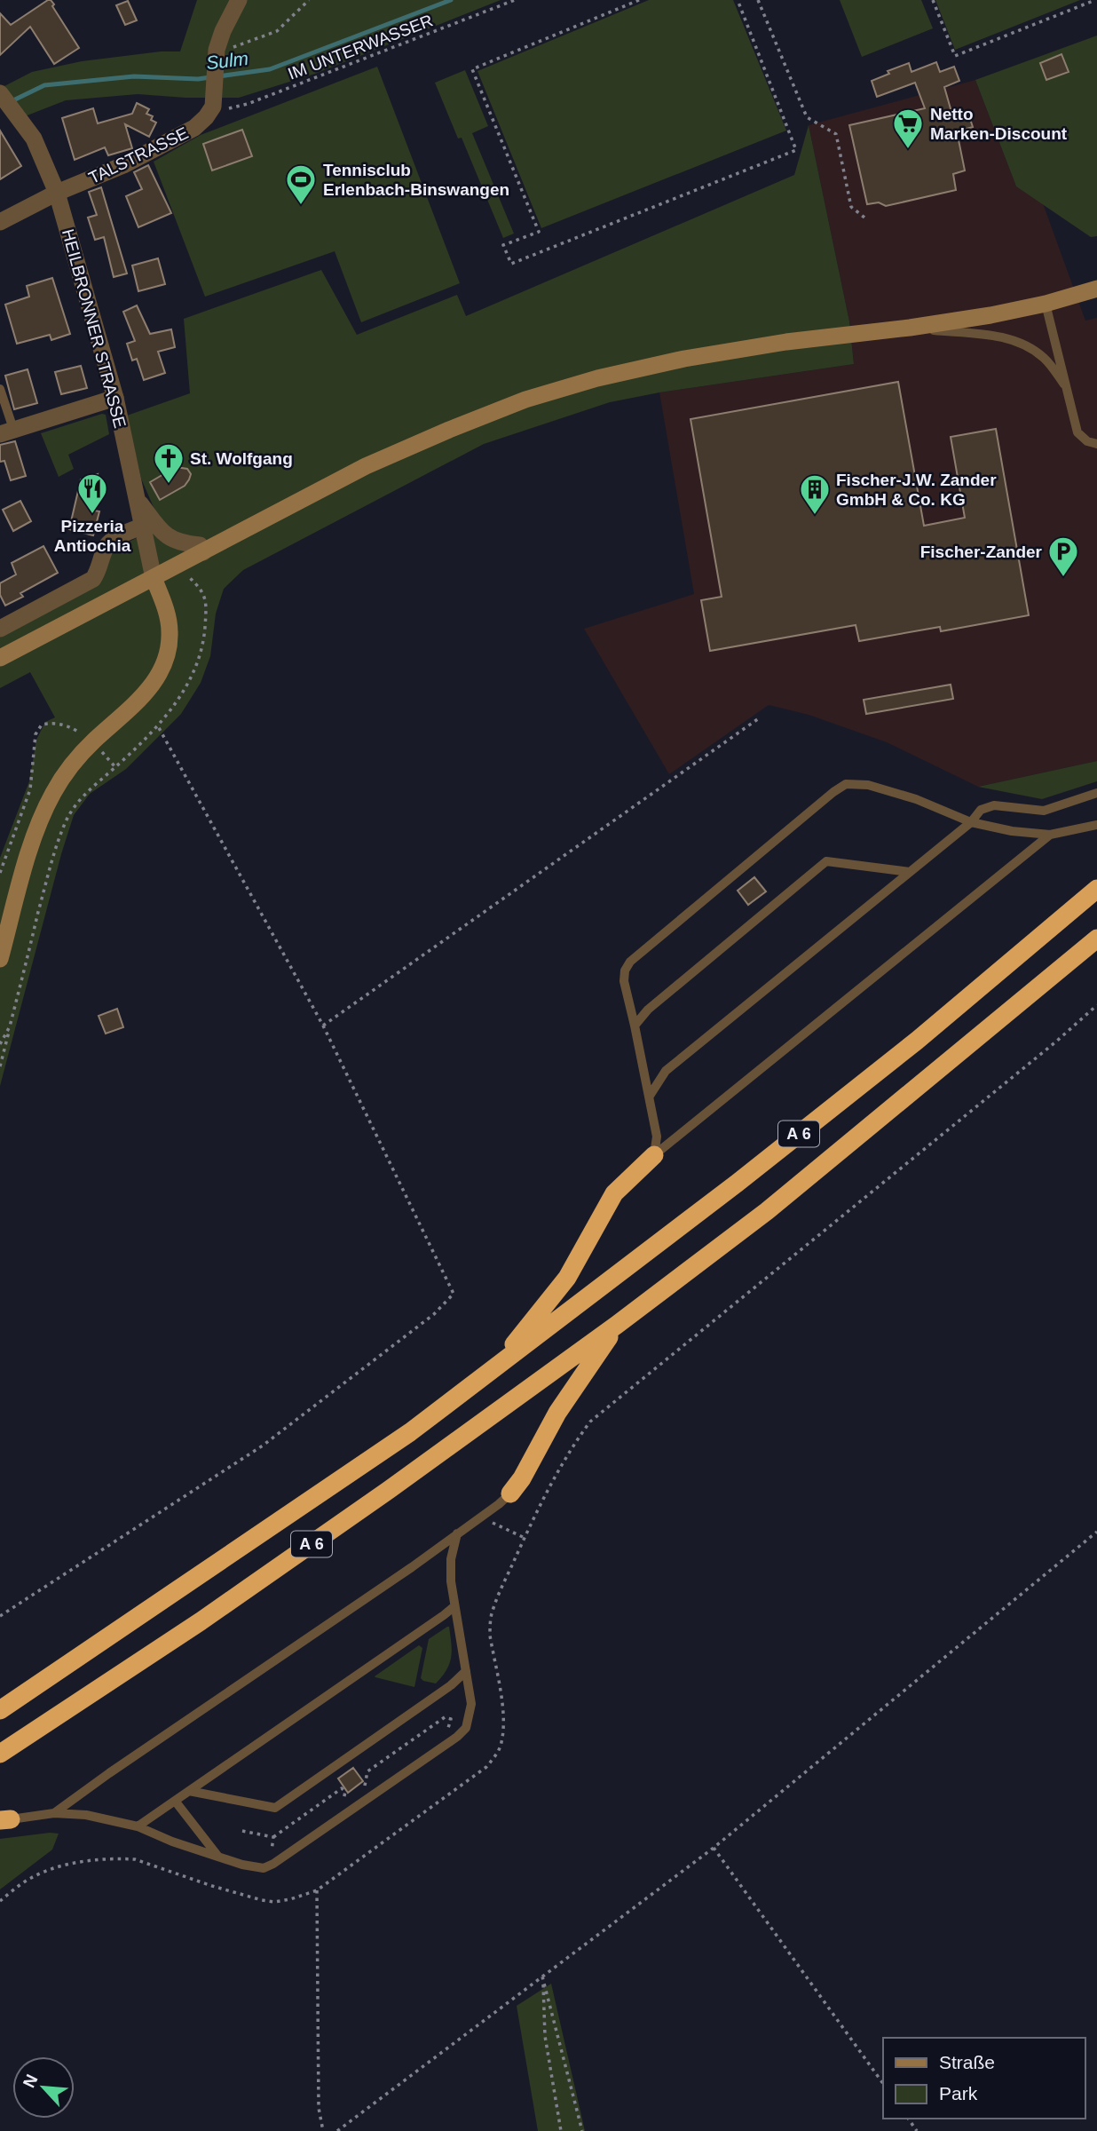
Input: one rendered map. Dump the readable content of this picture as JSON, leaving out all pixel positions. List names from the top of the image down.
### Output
{
  "streets": {
    "highway": ["A 6"],
    "street": ["TALSTRASSE", "HEILBRONNER STRASSE"],
    "path": ["IM UNTERWASSER"]
  },
  "crossings": [
    ["IM UNTERWASSER", "TALSTRASSE"],
    ["TALSTRASSE", "HEILBRONNER STRASSE"]
  ],
  "water": ["Sulm"],
  "places": {
    "supermarket": ["Netto Marken-Discount"],
    "sports": ["Tennisclub Erlenbach-Binswangen"],
    "church": ["St. Wolfgang"],
    "restaurant": ["Pizzeria Antiochia"],
    "building": ["Fischer-J.W. Zander GmbH & Co. KG"],
    "parking": ["Fischer-Zander"]
  },
  "legend": ["Straße", "Park"],
  "north": "top left"
}
